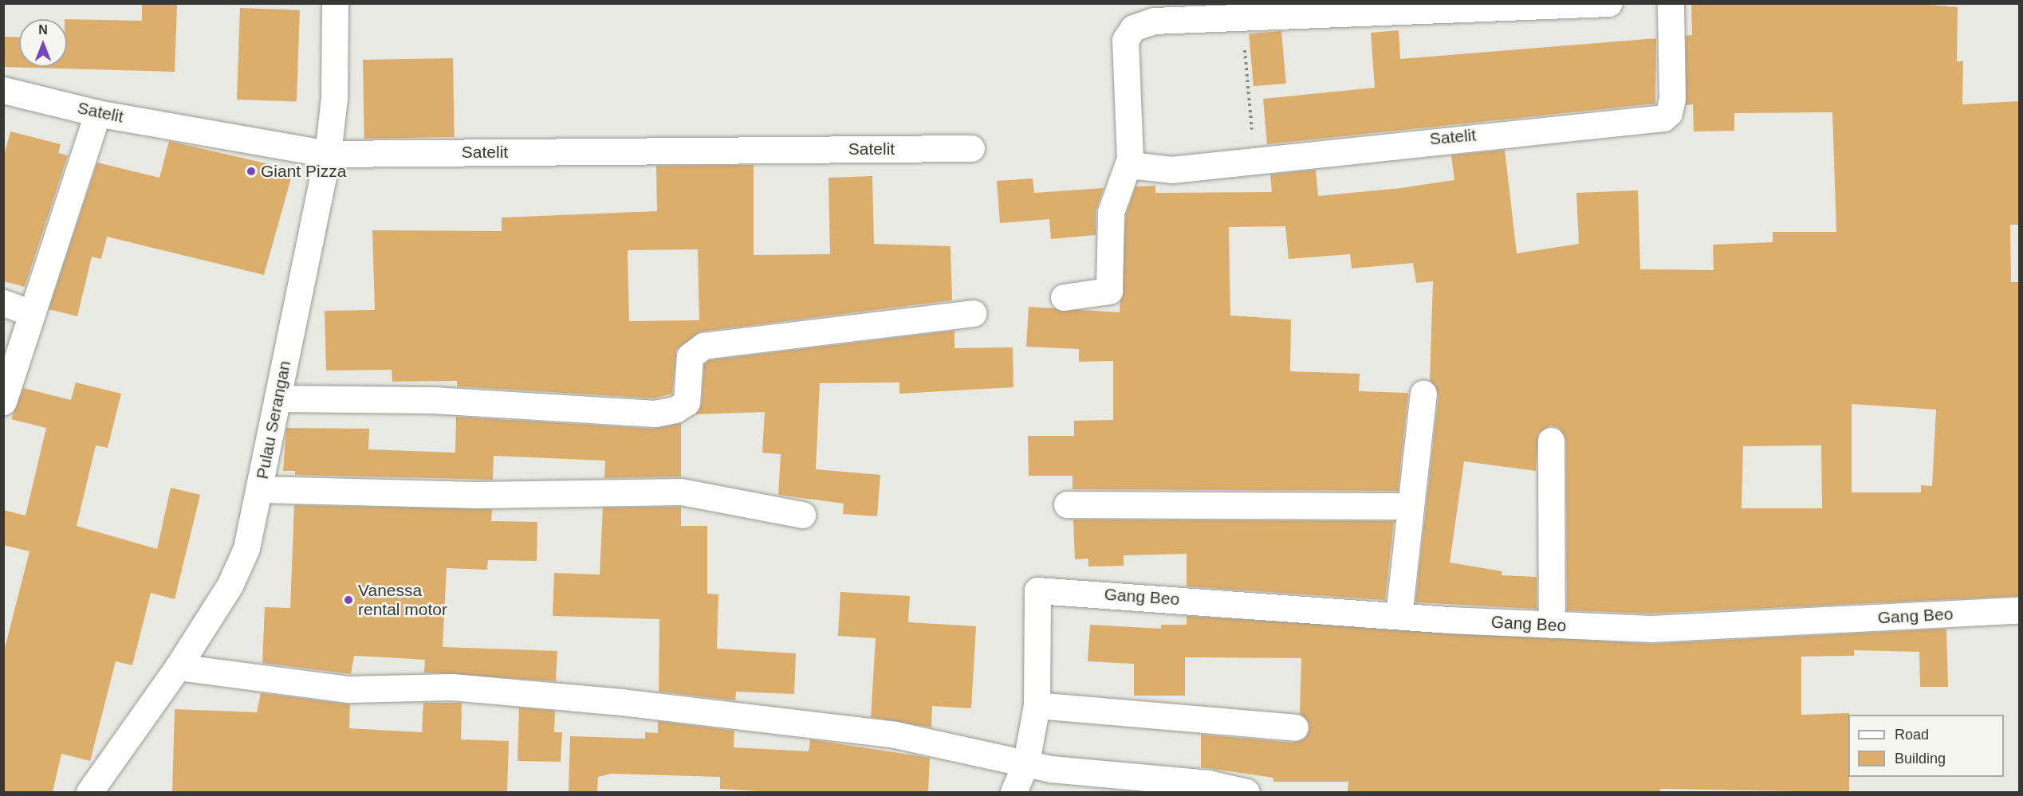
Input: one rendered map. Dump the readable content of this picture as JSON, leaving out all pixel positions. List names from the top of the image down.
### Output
{
  "streets": {
    "street": ["Satelit", "Pulau Serangan", "Gang Beo"]
  },
  "crossings": [
    ["Satelit", "Pulau Serangan"]
  ],
  "places": ["Giant Pizza", "Vanessa rental motor"],
  "legend": ["Road", "Building"],
  "north": "top"
}
